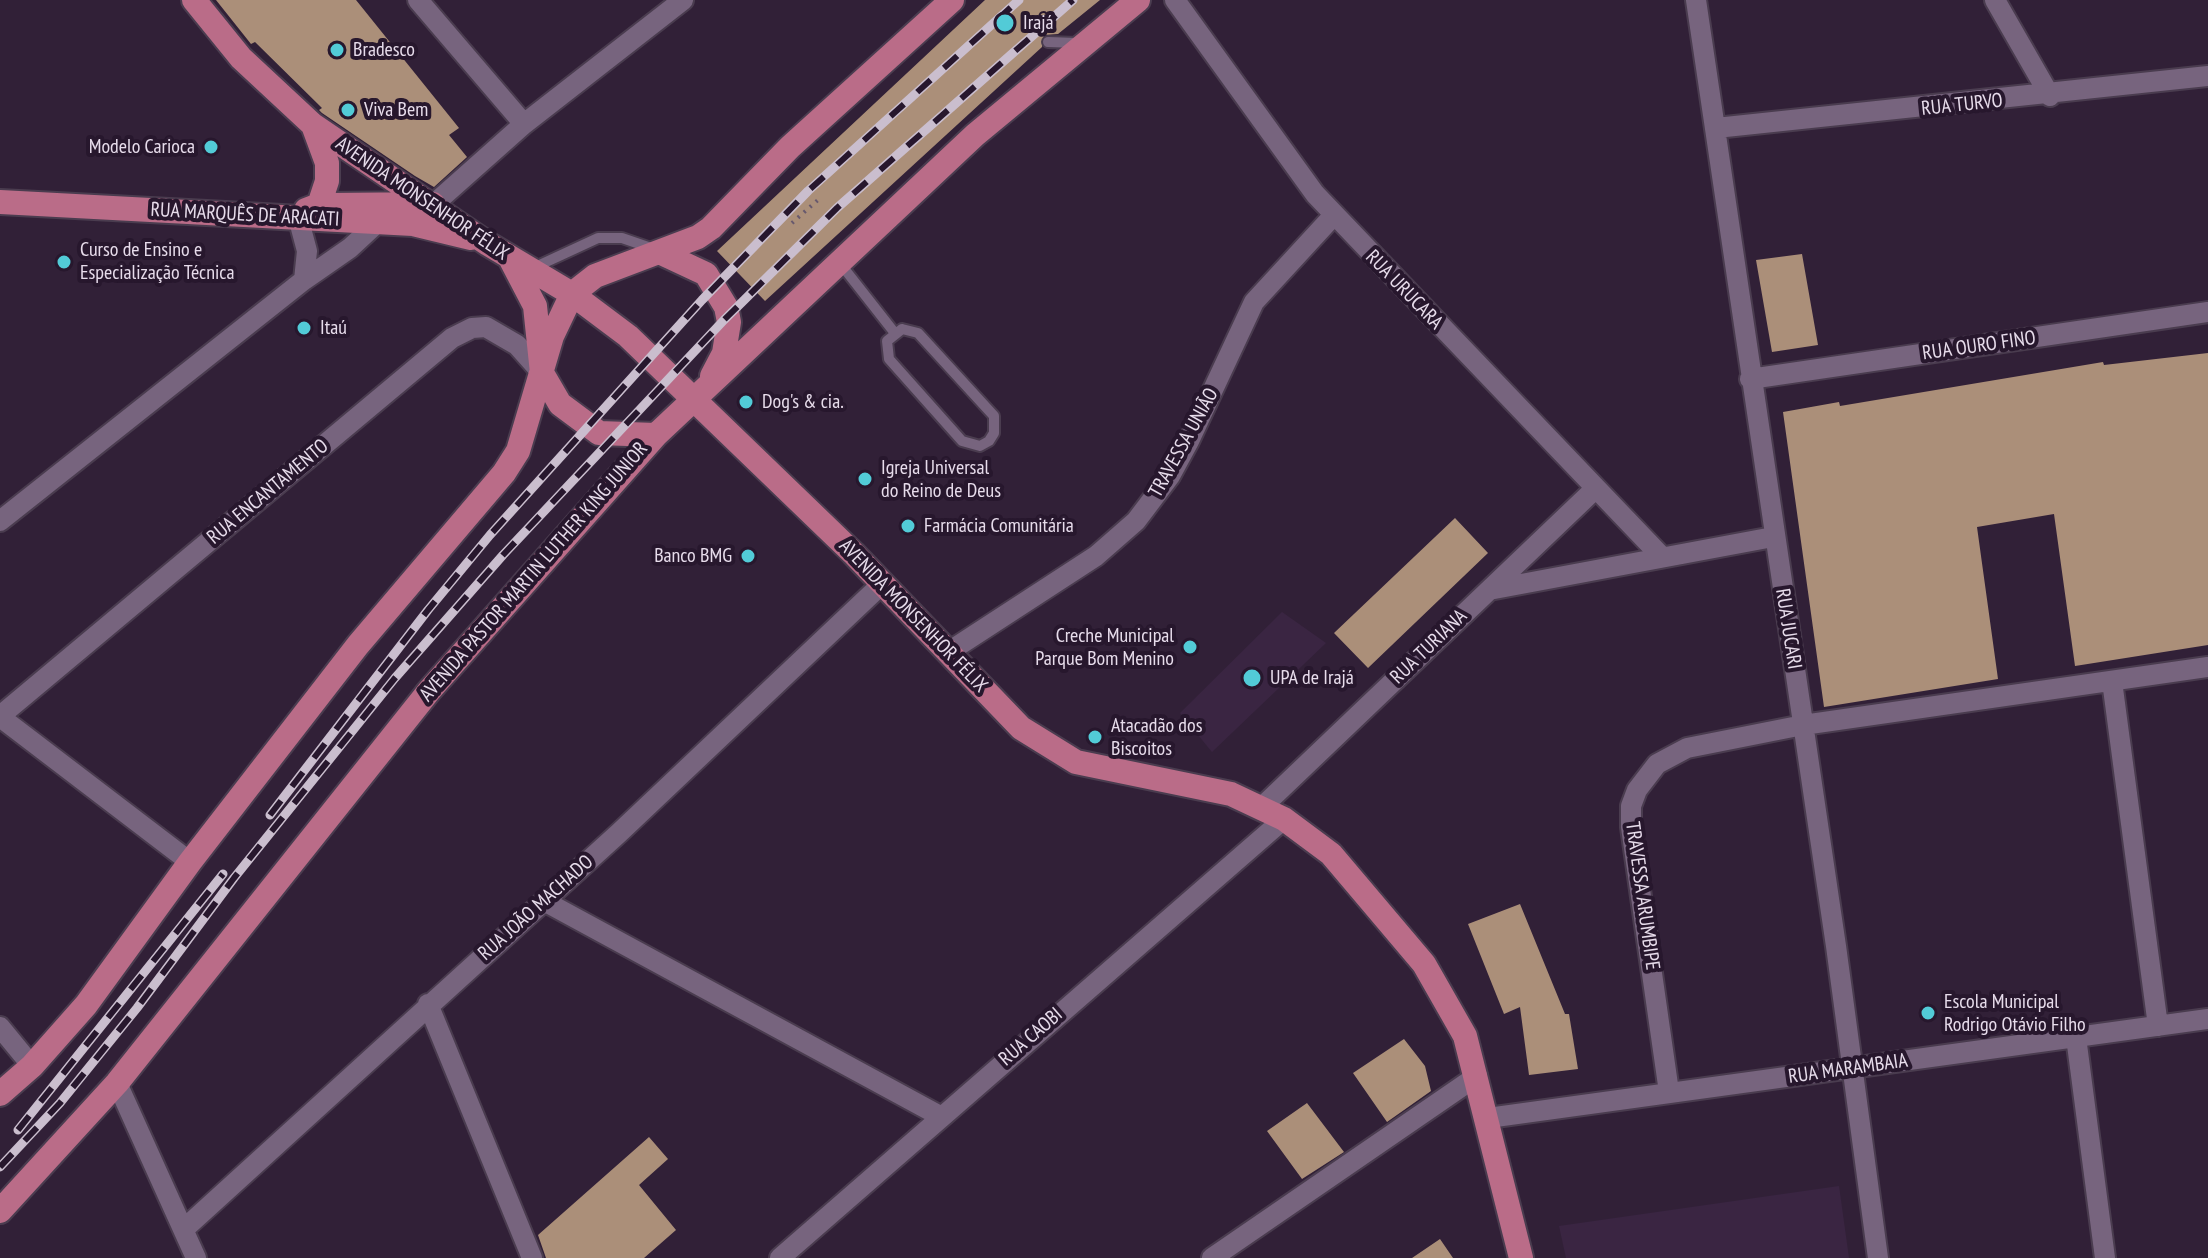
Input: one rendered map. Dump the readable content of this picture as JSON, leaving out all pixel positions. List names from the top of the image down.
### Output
{
  "streets": {
    "main road": ["AVENIDA MONSENHOR FÉLIX", "RUA MARQUÊS DE ARACATI", "AVENIDA PASTOR MARTIN LUTHER KING JUNIOR"],
    "street": [
      "RUA TURVO",
      "RUA URUCARA",
      "RUA OURO FINO",
      "TRAVESSA UNIÃO",
      "RUA ENCANTAMENTO",
      "RUA JUCARI",
      "RUA TURIANA",
      "TRAVESSA ARUMBIPE",
      "RUA JOÃO MACHADO",
      "RUA CAOBI",
      "RUA MARAMBAIA"
    ]
  },
  "crossings": [
    ["RUA TURVO", "RUA JUCARI"],
    ["AVENIDA MONSENHOR FÉLIX", "RUA MARQUÊS DE ARACATI"],
    ["AVENIDA MONSENHOR FÉLIX", "TRAVESSA UNIÃO"],
    ["AVENIDA MONSENHOR FÉLIX", "AVENIDA PASTOR MARTIN LUTHER KING JUNIOR"],
    ["AVENIDA MONSENHOR FÉLIX", "RUA TURIANA"],
    ["AVENIDA MONSENHOR FÉLIX", "RUA JOÃO MACHADO"],
    ["AVENIDA MONSENHOR FÉLIX", "RUA CAOBI"],
    ["AVENIDA MONSENHOR FÉLIX", "RUA MARAMBAIA"],
    ["RUA URUCARA", "TRAVESSA UNIÃO"],
    ["RUA URUCARA", "RUA TURIANA"],
    ["RUA OURO FINO", "RUA JUCARI"],
    ["RUA JUCARI", "TRAVESSA ARUMBIPE"],
    ["RUA JUCARI", "RUA MARAMBAIA"],
    ["TRAVESSA ARUMBIPE", "RUA MARAMBAIA"]
  ],
  "places": [
    "Irajá",
    "Bradesco",
    "Viva Bem",
    "Modelo Carioca",
    "Curso de Ensino e Especialização Técnica",
    "Itaú",
    "Dog's & cia.",
    "Igreja Universal do Reino de Deus",
    "Farmácia Comunitária",
    "Banco BMG",
    "Creche Municipal Parque Bom Menino",
    "UPA de Irajá",
    "Atacadão dos Biscoitos",
    "Escola Municipal Rodrigo Otávio Filho"
  ]
}
